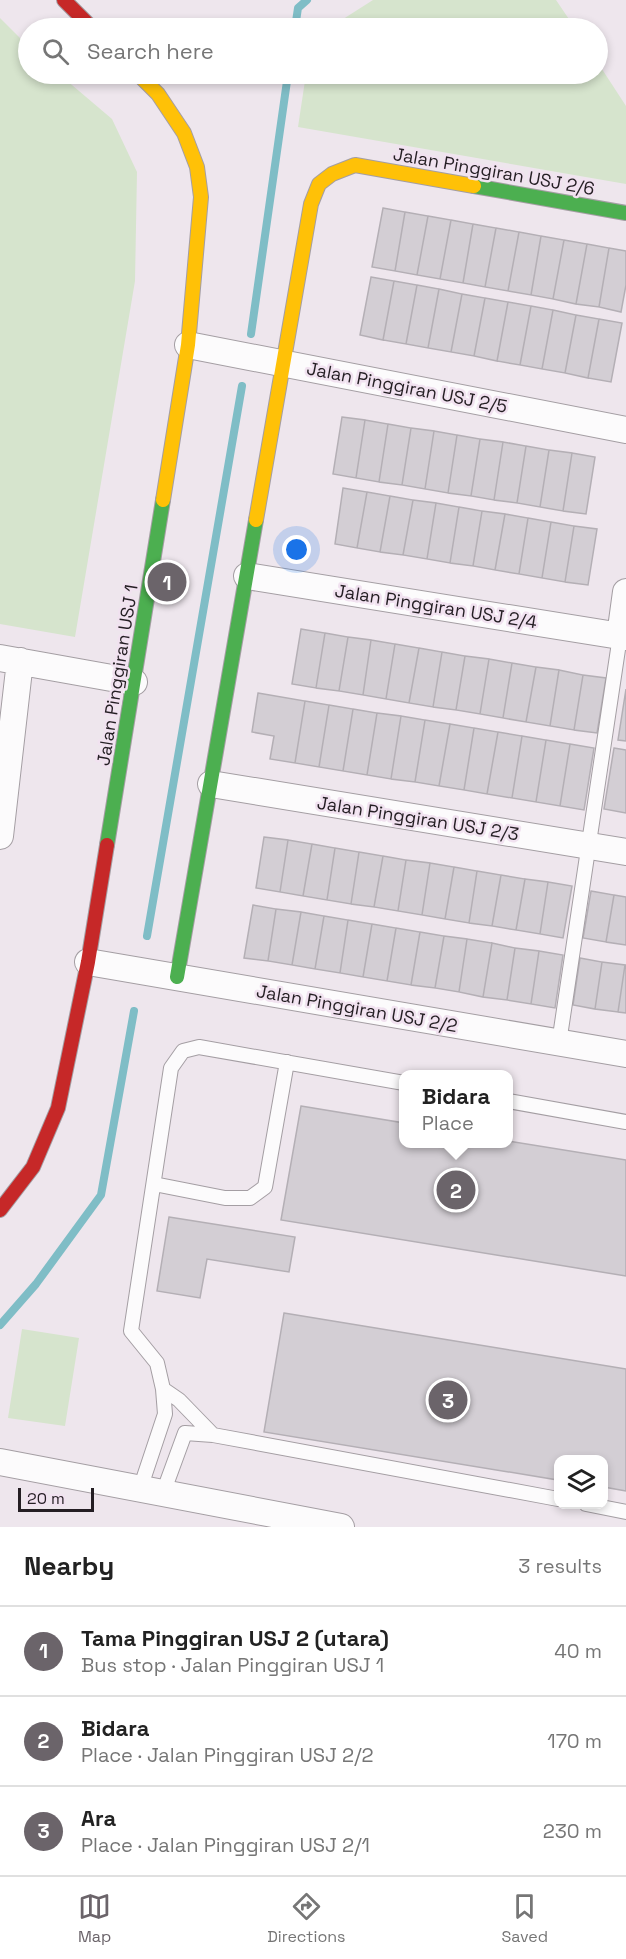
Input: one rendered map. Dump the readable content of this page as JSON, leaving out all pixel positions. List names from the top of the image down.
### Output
{
  "streets": {
    "street": [
      "Jalan Pinggiran USJ 2/6",
      "Jalan Pinggiran USJ 2/5",
      "Jalan Pinggiran USJ 2/4",
      "Jalan Pinggiran USJ 1",
      "Jalan Pinggiran USJ 2/3",
      "Jalan Pinggiran USJ 2/2"
    ]
  },
  "crossings": [
    ["Jalan Pinggiran USJ 2/6", "Jalan Pinggiran USJ 2/5"],
    ["Jalan Pinggiran USJ 2/5", "Jalan Pinggiran USJ 1"],
    ["Jalan Pinggiran USJ 1", "Jalan Pinggiran USJ 2/2"]
  ],
  "scale_bar": "20 m",
  "page": {
    "search": "Search here",
    "pins": ["1", "2", "3"],
    "popup": ["Bidara", "Place"],
    "scale": "20 m",
    "heading": ["Nearby", "3 results"],
    "list": [
      {
        "mark": "1",
        "name": "Tama Pinggiran USJ 2 (utara)",
        "note": "Bus stop · Jalan Pinggiran USJ 1",
        "value": "40 m"
      },
      {
        "mark": "2",
        "name": "Bidara",
        "note": "Place · Jalan Pinggiran USJ 2/2",
        "value": "170 m"
      },
      {
        "mark": "3",
        "name": "Ara",
        "note": "Place · Jalan Pinggiran USJ 2/1",
        "value": "230 m"
      }
    ],
    "nav": ["Map", "Directions", "Saved"]
  }
}
